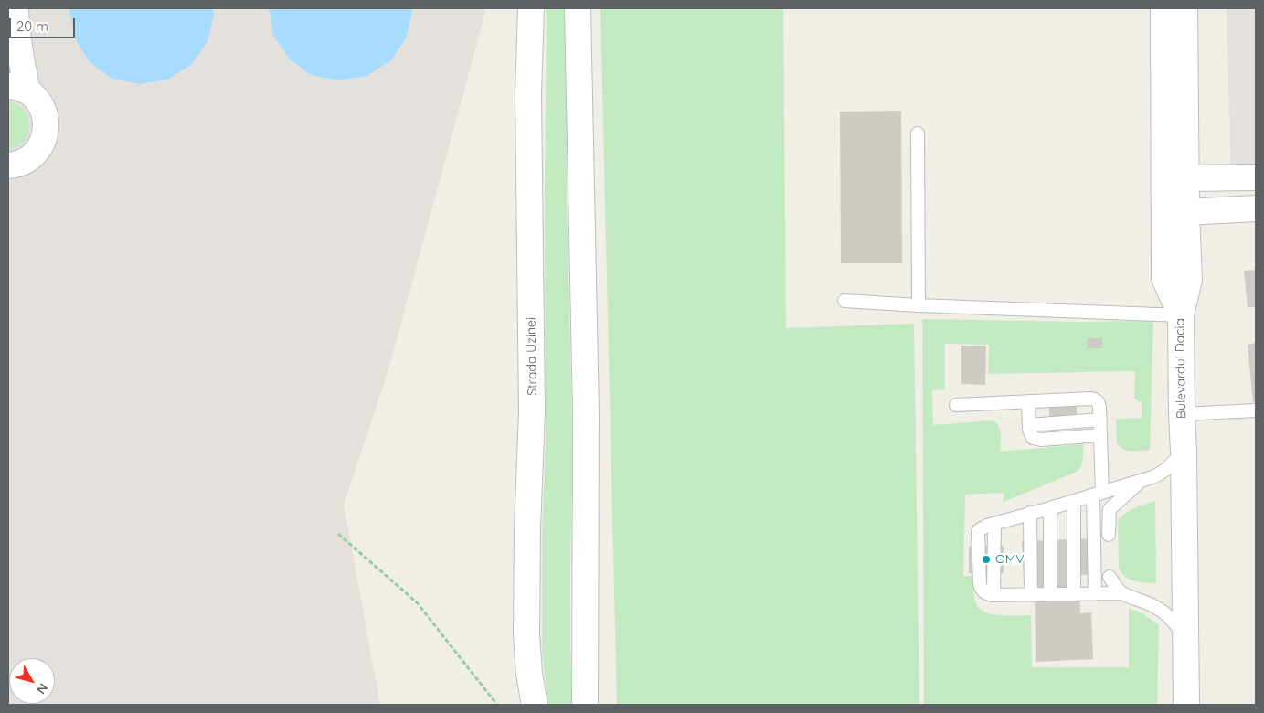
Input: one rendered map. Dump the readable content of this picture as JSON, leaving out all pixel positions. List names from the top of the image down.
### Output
{
  "streets": {
    "street": ["Strada Uzinei", "Bulevardul Dacia"]
  },
  "places": ["OMV"],
  "scale_bar": "20 m",
  "north": "bottom right"
}
